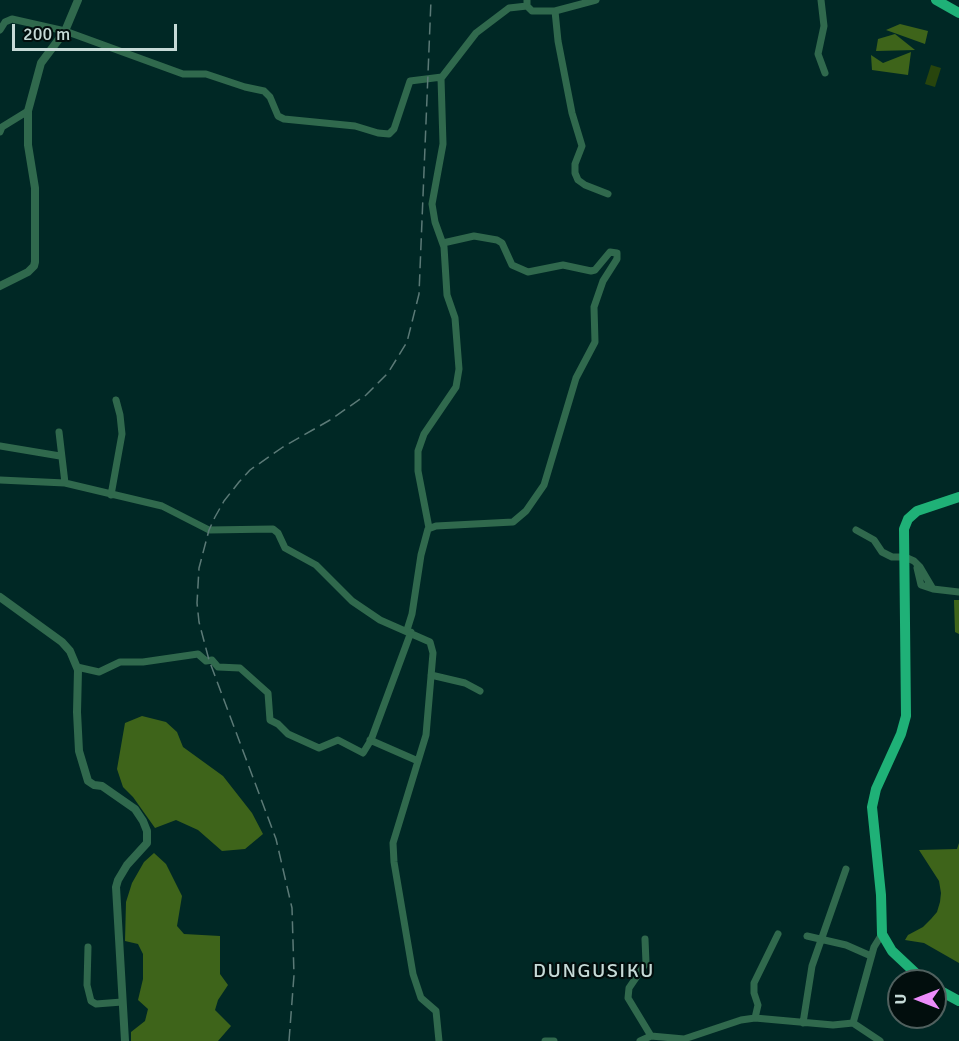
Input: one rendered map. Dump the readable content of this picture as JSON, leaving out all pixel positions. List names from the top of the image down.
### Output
{
  "districts": ["DUNGUSIKU"],
  "scale_bar": "200 m",
  "north": "left"
}
